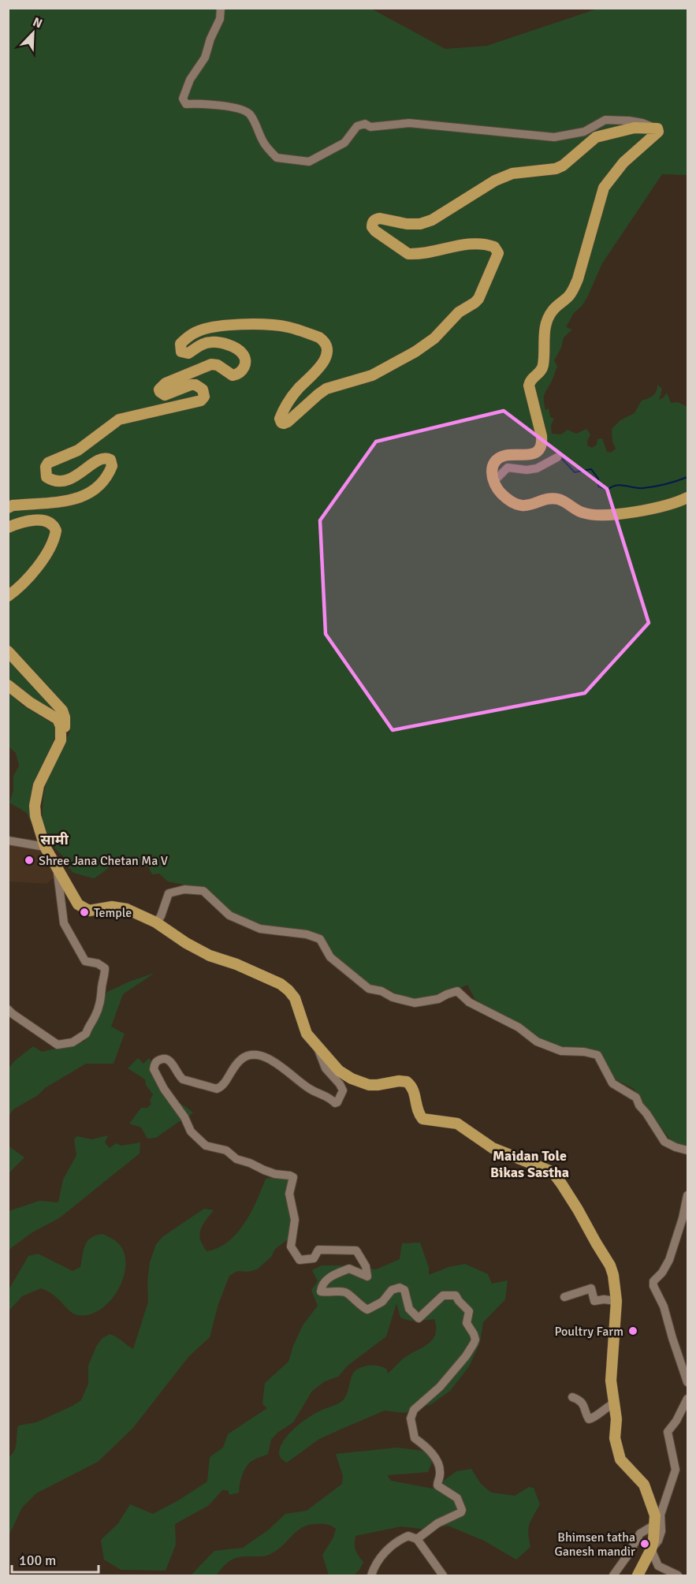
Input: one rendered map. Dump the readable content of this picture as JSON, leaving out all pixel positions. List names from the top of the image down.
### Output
{
  "districts": ["सामी", "Maidan Tole Bikas Sastha"],
  "places": [
    "Shree Jana Chetan Ma V",
    "Temple",
    "Poultry Farm",
    "Bhimsen tatha Ganesh mandir"
  ],
  "scale_bar": "100 m",
  "north": "top right"
}
